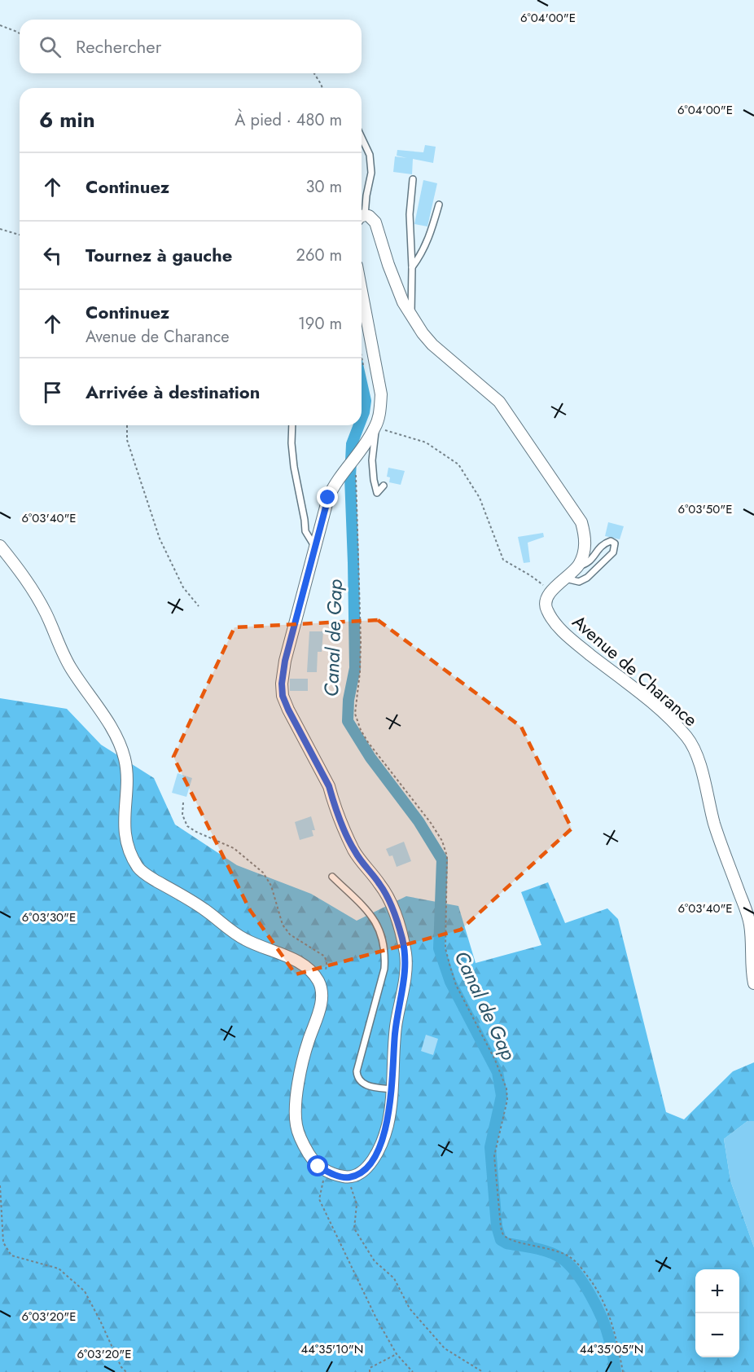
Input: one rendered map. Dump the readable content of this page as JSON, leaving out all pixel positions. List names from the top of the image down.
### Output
{
  "streets": {
    "street": ["Avenue de Charance"]
  },
  "water": ["Canal de Gap"],
  "page": {
    "search": "Rechercher",
    "heading": ["6 min", "À pied · 480 m"],
    "list": [
      ["Continuez", "30 m"],
      ["Tournez à gauche", "260 m"],
      ["Continuez", "Avenue de Charance", "190 m"],
      "Arrivée à destination"
    ],
    "map_buttons": ["+", "−"]
  },
  "coordinates": [
    "6°04'00\"E",
    "6°03'50\"E",
    "6°03'40\"E",
    "6°03'30\"E",
    "6°03'20\"E",
    "44°35'10\"N",
    "44°35'05\"N"
  ]
}
